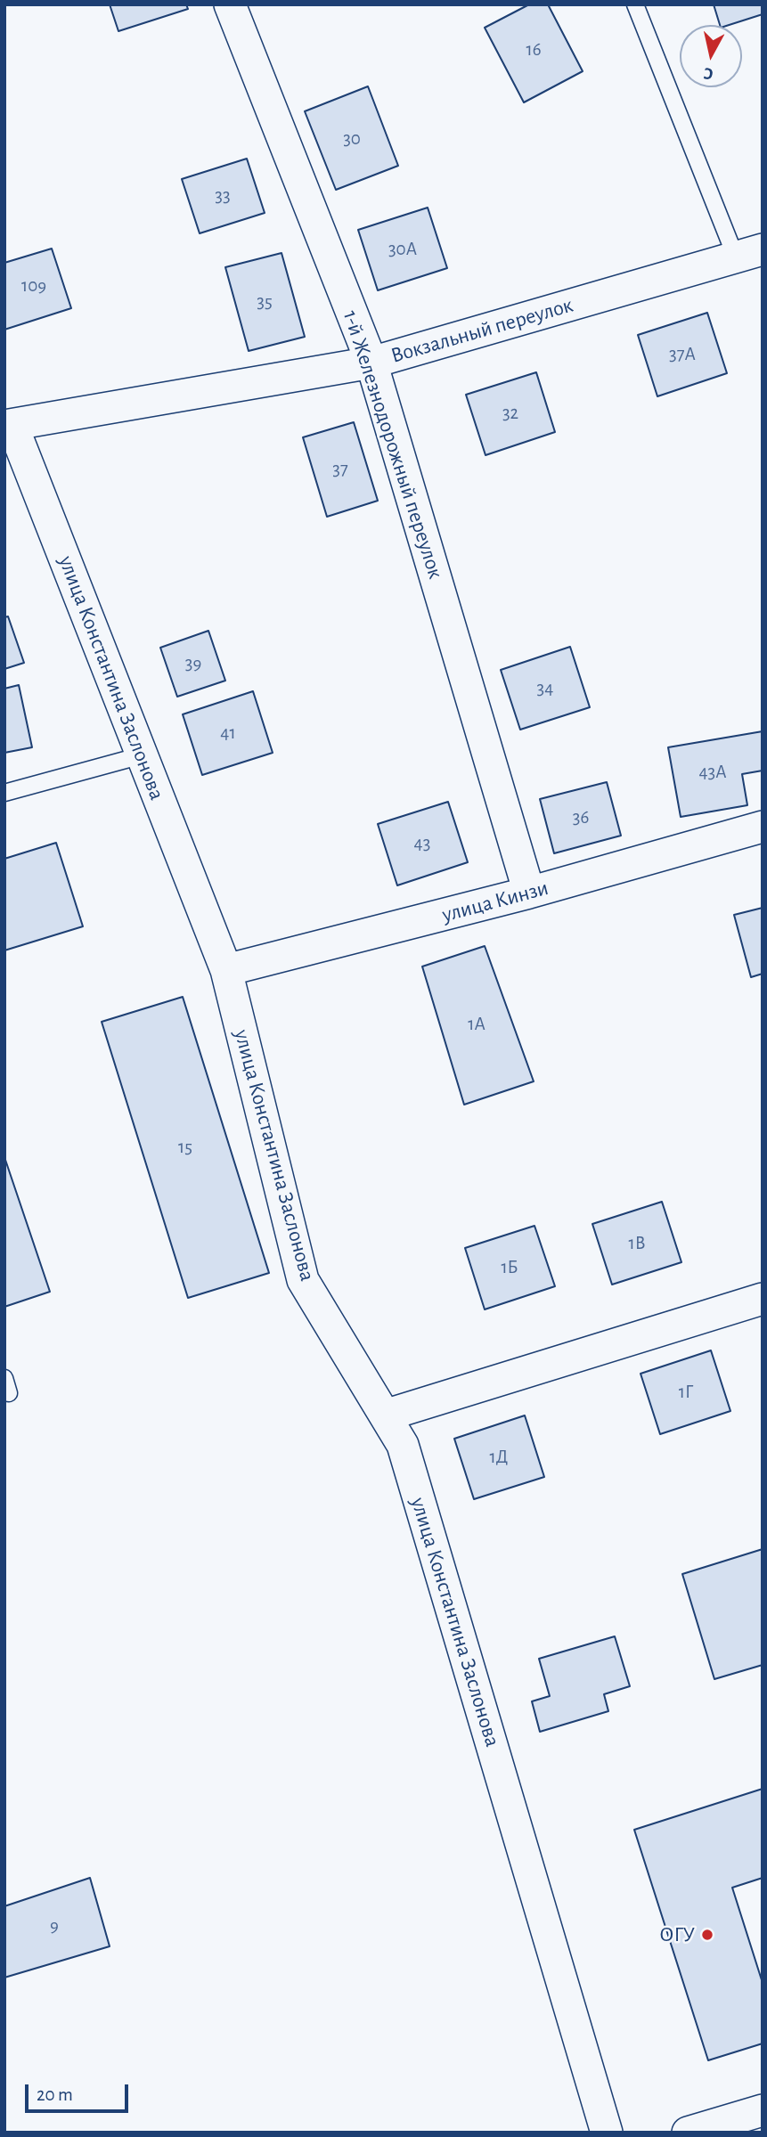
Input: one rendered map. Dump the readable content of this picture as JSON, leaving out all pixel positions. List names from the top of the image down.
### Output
{
  "streets": {
    "street": [
      "Вокзальный переулок",
      "1-й Железнодорожный переулок",
      "улица Константина Заслонова",
      "улица Кинзи"
    ]
  },
  "crossings": [
    ["Вокзальный переулок", "1-й Железнодорожный переулок"],
    ["Вокзальный переулок", "улица Константина Заслонова"],
    ["1-й Железнодорожный переулок", "улица Кинзи"],
    ["улица Константина Заслонова", "улица Кинзи"]
  ],
  "places": ["ОГУ"],
  "house_numbers": [
    "16",
    "30",
    "33",
    "30А",
    "109",
    "35",
    "37А",
    "32",
    "37",
    "39",
    "34",
    "41",
    "43А",
    "36",
    "43",
    "1А",
    "15",
    "1В",
    "1Б",
    "1Г",
    "1Д",
    "9"
  ],
  "scale_bar": "20 m",
  "north": "bottom"
}
